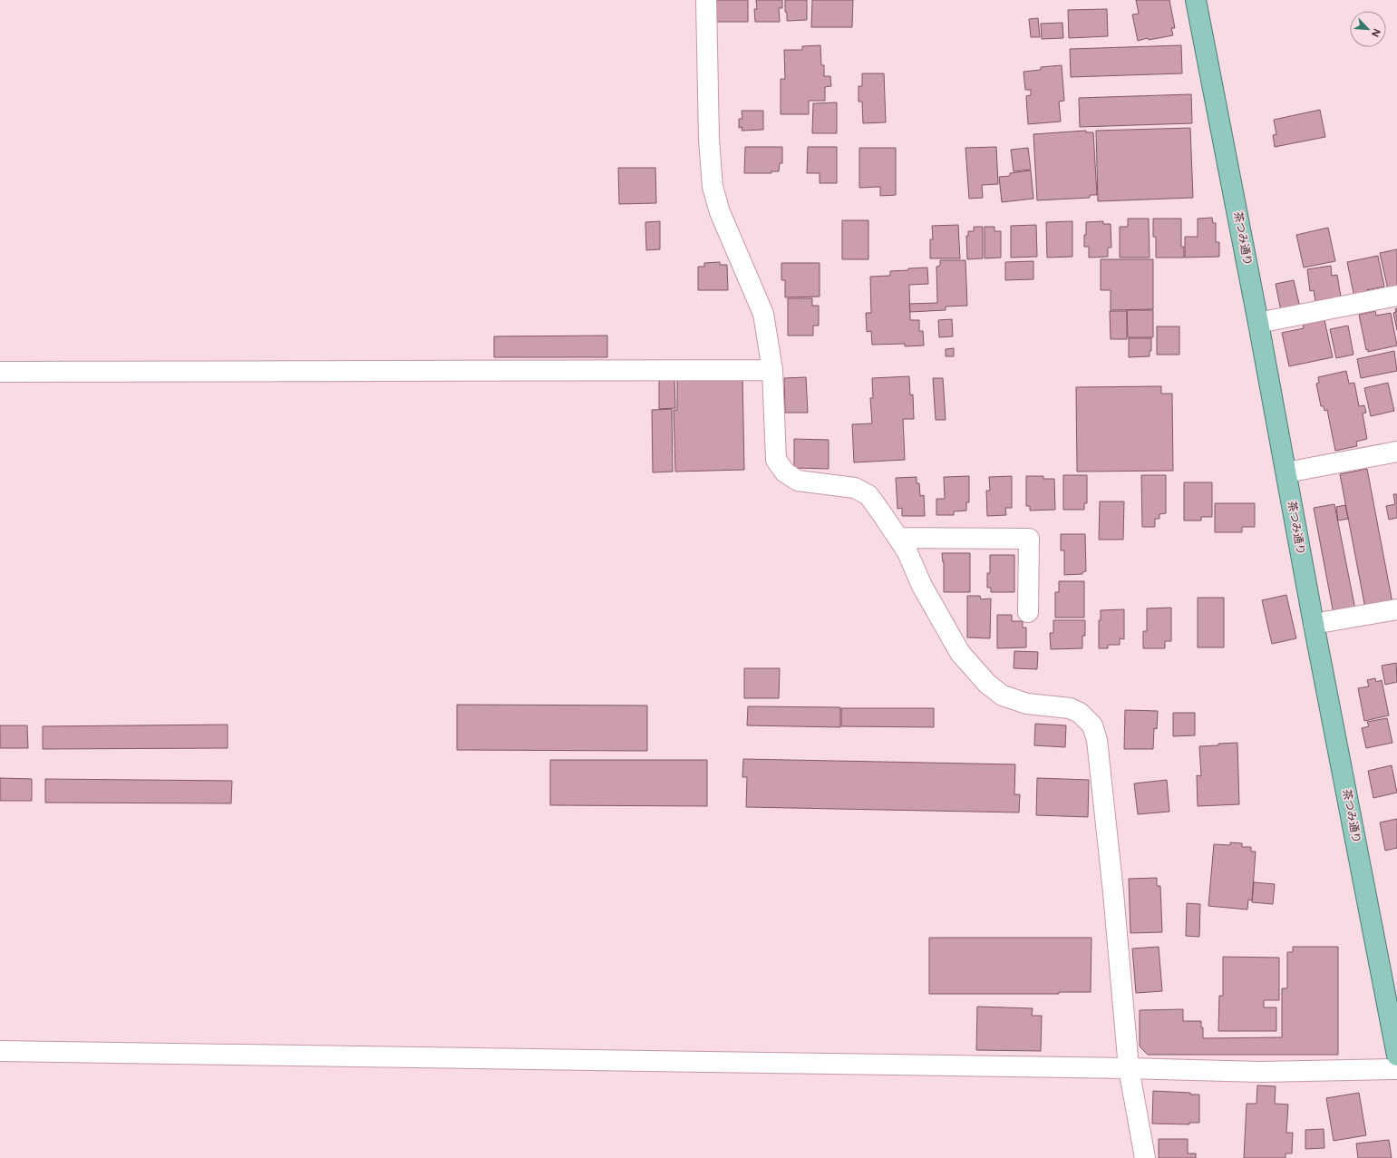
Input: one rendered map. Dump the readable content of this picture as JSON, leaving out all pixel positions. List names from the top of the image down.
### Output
{
  "streets": {
    "main road": ["茶つみ通り"]
  },
  "north": "bottom right"
}
